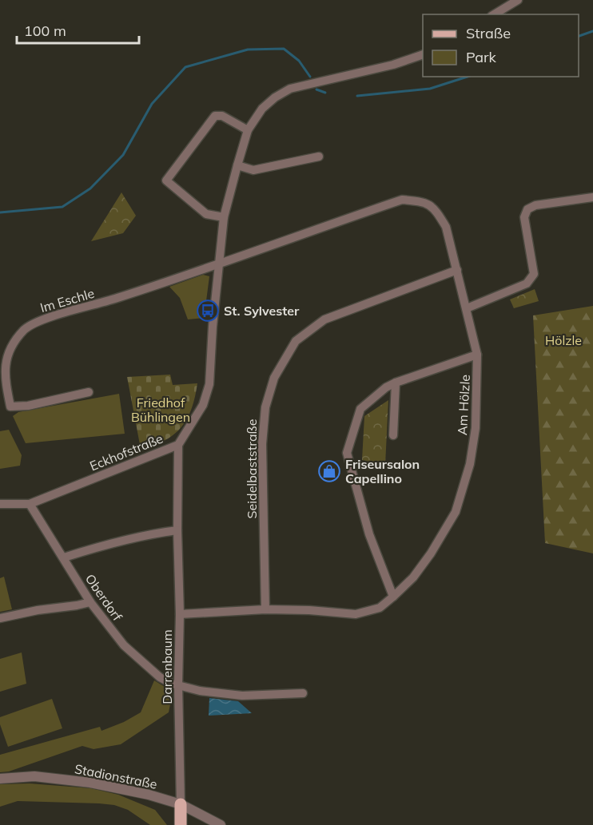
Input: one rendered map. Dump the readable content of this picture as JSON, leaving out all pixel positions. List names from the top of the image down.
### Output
{
  "streets": {
    "street": [
      "Im Eschle",
      "Am Hölzle",
      "Eckhofstraße",
      "Seidelbaststraße",
      "Oberdorf",
      "Darrenbaum",
      "Stadionstraße"
    ]
  },
  "crossings": [
    ["Im Eschle", "Am Hölzle"],
    ["Im Eschle", "Eckhofstraße"],
    ["Am Hölzle", "Eckhofstraße"],
    ["Am Hölzle", "Seidelbaststraße"],
    ["Am Hölzle", "Darrenbaum"],
    ["Eckhofstraße", "Oberdorf"],
    ["Eckhofstraße", "Darrenbaum"],
    ["Oberdorf", "Darrenbaum"],
    ["Darrenbaum", "Stadionstraße"]
  ],
  "parks": ["Hölzle", "Friedhof Bühlingen"],
  "places": {
    "bus stop": ["St. Sylvester"],
    "shop": ["Friseursalon Capellino"]
  },
  "legend": ["Straße", "Park"],
  "scale_bar": "100 m"
}
